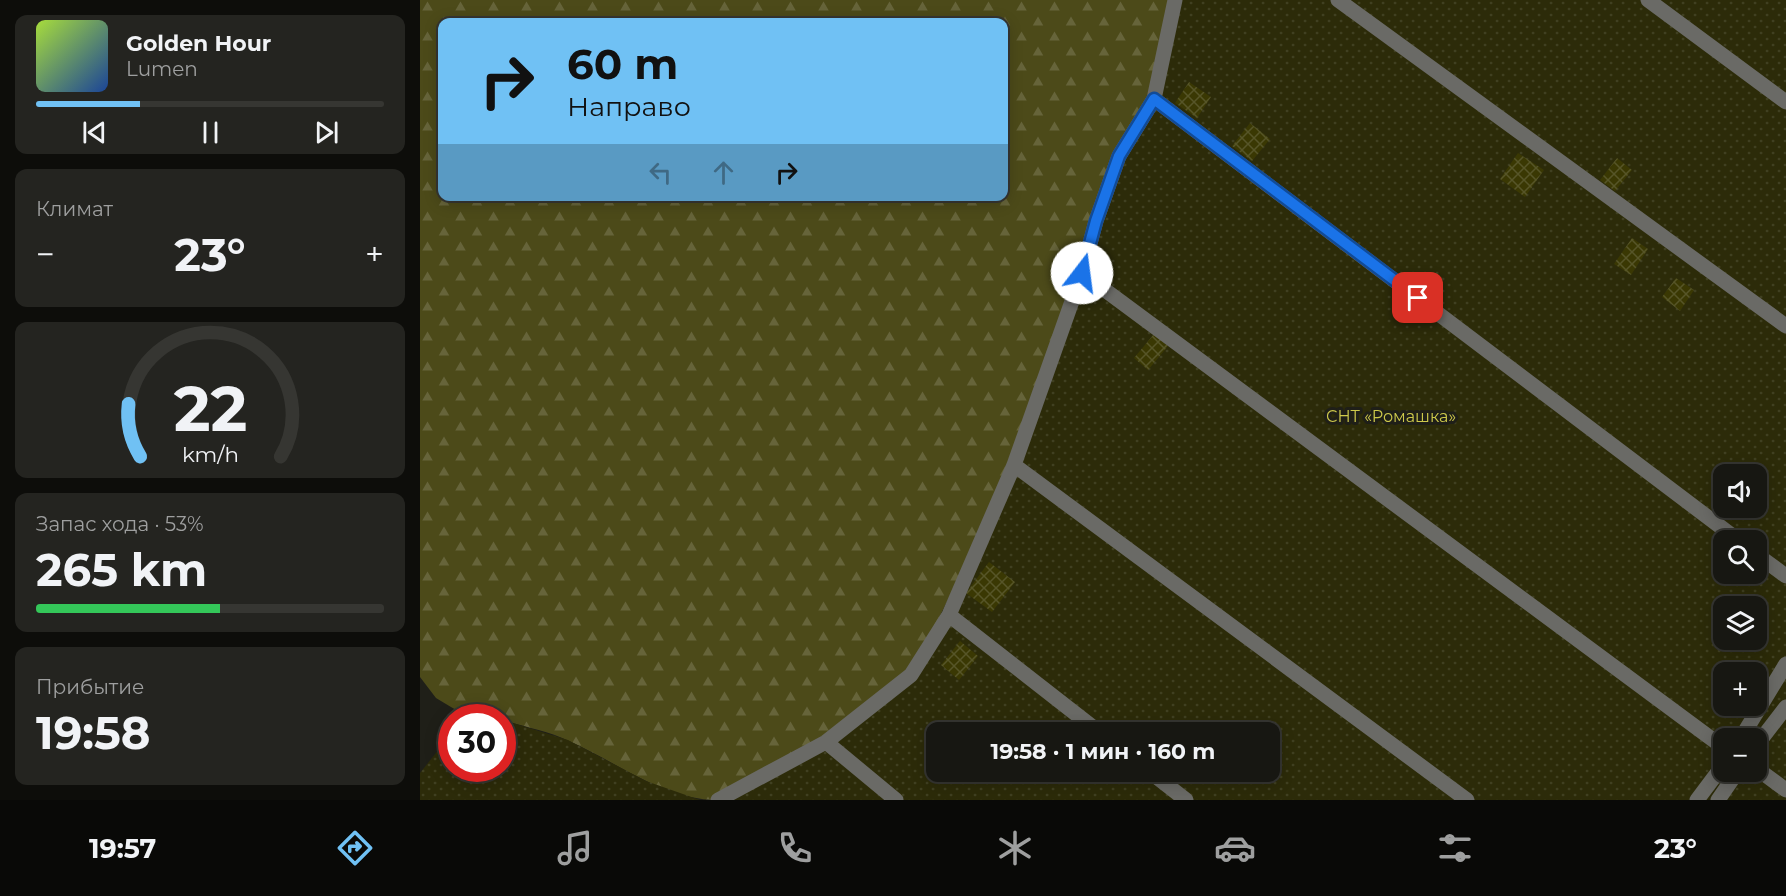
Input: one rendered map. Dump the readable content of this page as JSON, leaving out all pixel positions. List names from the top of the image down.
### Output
{
  "parks": ["СНТ «Ромашка»"],
  "page": {
    "turn": ["60 m", "Направо"],
    "song": ["Golden Hour", "Lumen"],
    "tile": [
      "Климат",
      ["Запас хода · 53%", "265 km"],
      ["Прибытие", "19:58"]
    ],
    "heat": ["−", "23°", "+"],
    "map_buttons": ["+", "−"],
    "limit": "30",
    "trip": "19:58 · 1 мин · 160 m",
    "tabs": ["19:57", "23°"],
    "gauge": ["22", "km/h"]
  }
}
